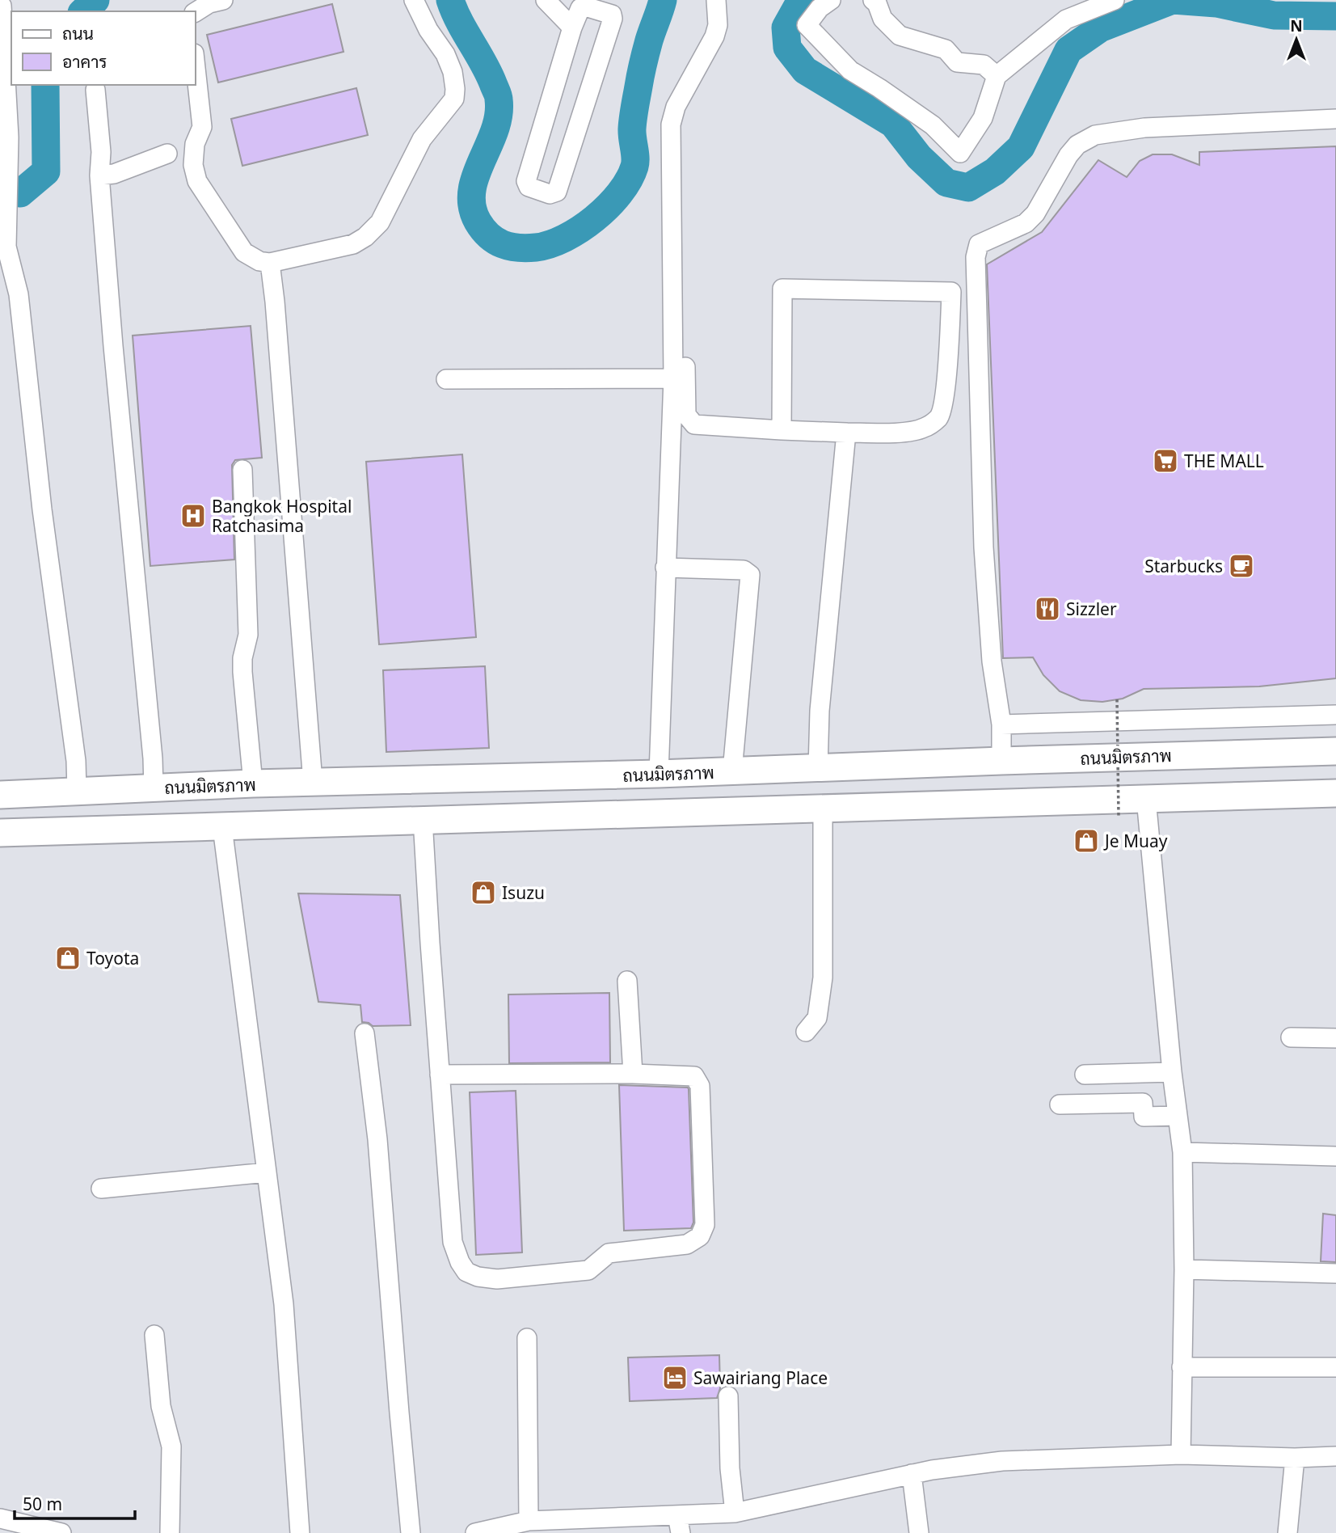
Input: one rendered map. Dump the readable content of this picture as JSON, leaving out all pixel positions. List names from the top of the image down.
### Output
{
  "streets": {
    "highway": ["ถนนมิตรภาพ"]
  },
  "places": {
    "supermarket": ["THE MALL"],
    "hospital": ["Bangkok Hospital Ratchasima"],
    "cafe": ["Starbucks"],
    "restaurant": ["Sizzler"],
    "shop": ["Je Muay", "Isuzu", "Toyota"],
    "hotel": ["Sawairiang Place"]
  },
  "legend": ["ถนน", "อาคาร"],
  "scale_bar": "50 m",
  "north": "top"
}
